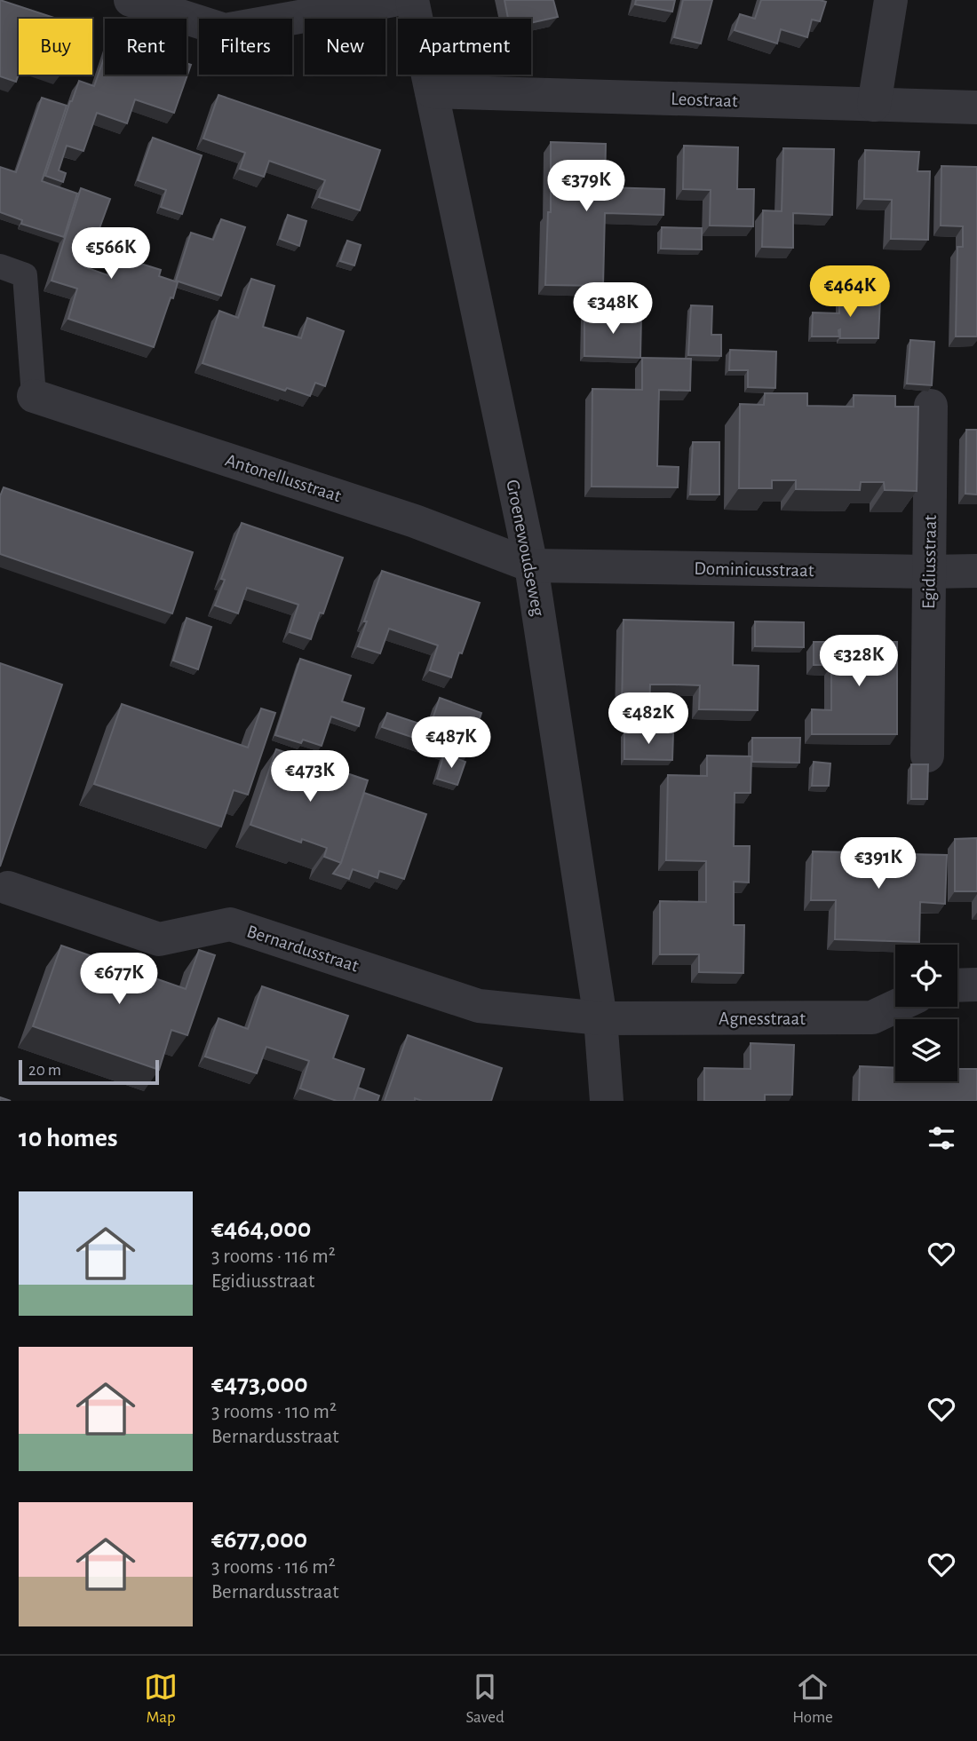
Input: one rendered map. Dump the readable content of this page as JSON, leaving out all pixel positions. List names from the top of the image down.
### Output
{
  "streets": {
    "street": [
      "Leostraat",
      "Antonellusstraat",
      "Groenewoudseweg",
      "Egidiusstraat",
      "Dominicusstraat",
      "Bernardusstraat",
      "Agnesstraat"
    ]
  },
  "crossings": [
    ["Leostraat", "Groenewoudseweg"],
    ["Antonellusstraat", "Groenewoudseweg"],
    ["Antonellusstraat", "Dominicusstraat"],
    ["Groenewoudseweg", "Dominicusstraat"],
    ["Groenewoudseweg", "Bernardusstraat"],
    ["Groenewoudseweg", "Agnesstraat"],
    ["Egidiusstraat", "Dominicusstraat"],
    ["Bernardusstraat", "Agnesstraat"]
  ],
  "scale_bar": "20 m",
  "page": {
    "chip": [
      "Buy",
      "Rent",
      "Filters",
      "New",
      "Apartment"
    ],
    "price": [
      "€379K",
      "€566K",
      "€464K",
      "€348K",
      "€328K",
      "€482K",
      "€487K",
      "€473K",
      "€391K",
      "€677K"
    ],
    "scale": "20 m",
    "heading": "10 homes",
    "list": [
      {
        "name": "€464,000",
        "note": "3 rooms · 116 m² · Egidiusstraat"
      },
      {
        "name": "€473,000",
        "note": "3 rooms · 110 m² · Bernardusstraat"
      },
      {
        "name": "€677,000",
        "note": "3 rooms · 116 m² · Bernardusstraat"
      }
    ],
    "tabs": ["Map", "Saved", "Home"]
  }
}
